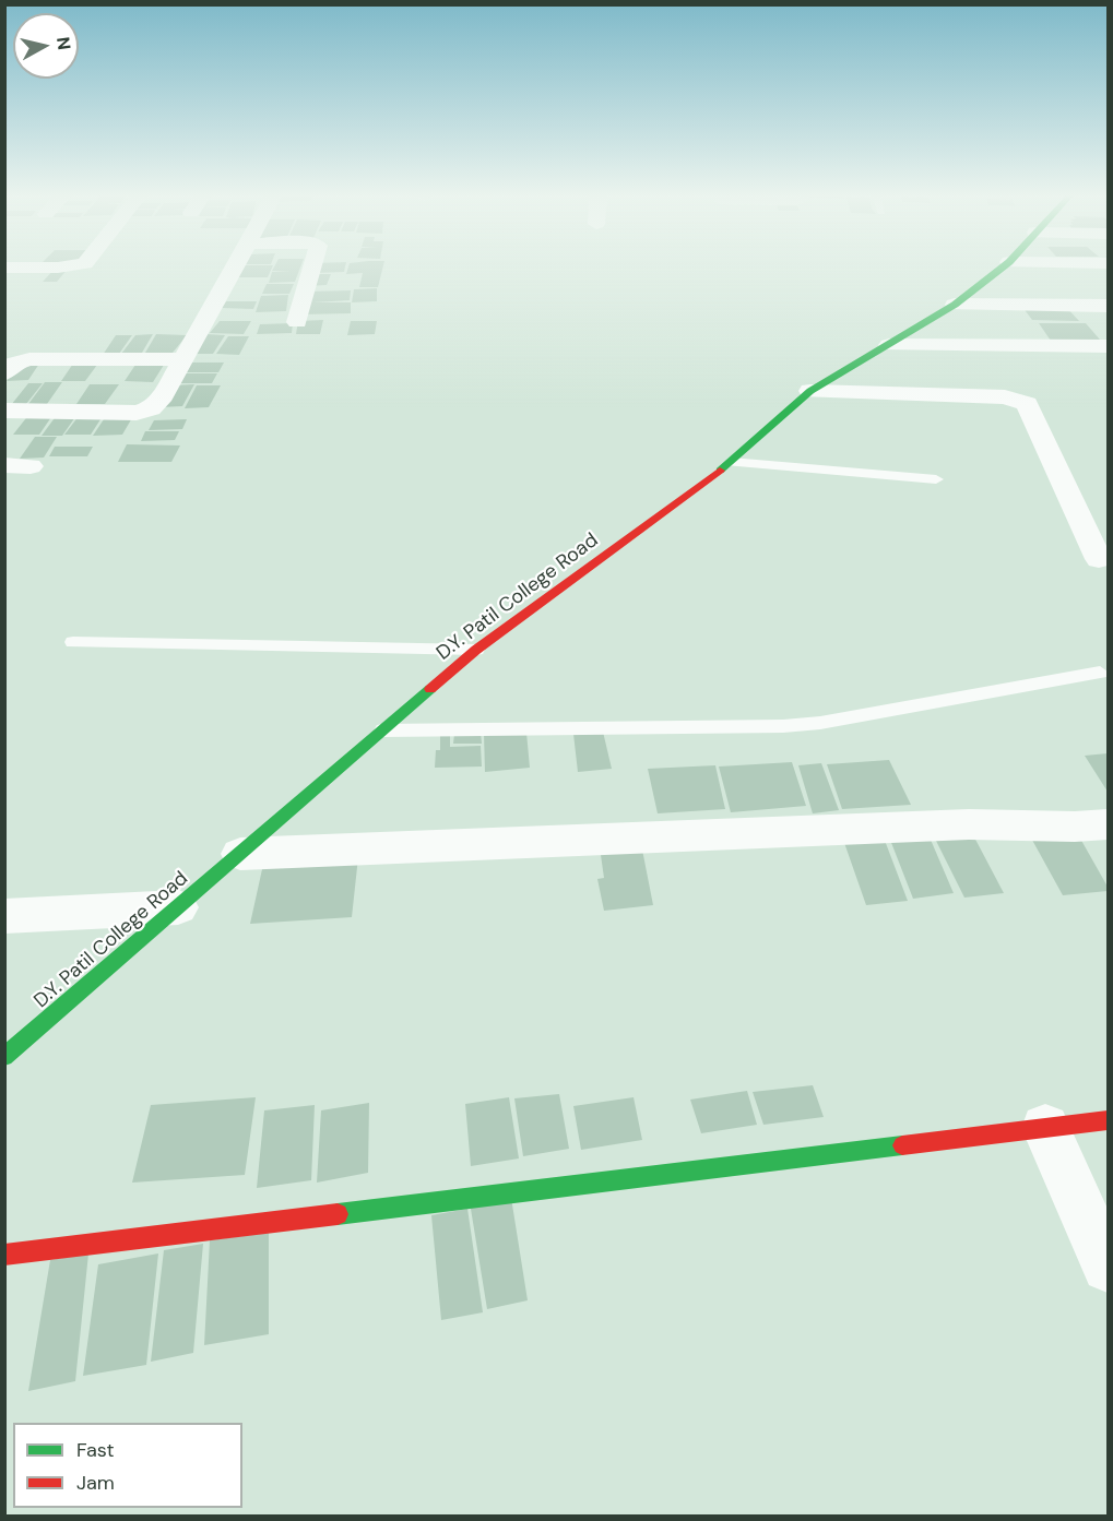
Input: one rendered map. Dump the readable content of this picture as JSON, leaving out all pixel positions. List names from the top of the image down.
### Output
{
  "streets": {
    "street": ["D.Y. Patil College Road"]
  },
  "legend": ["Fast", "Jam"],
  "north": "right"
}
